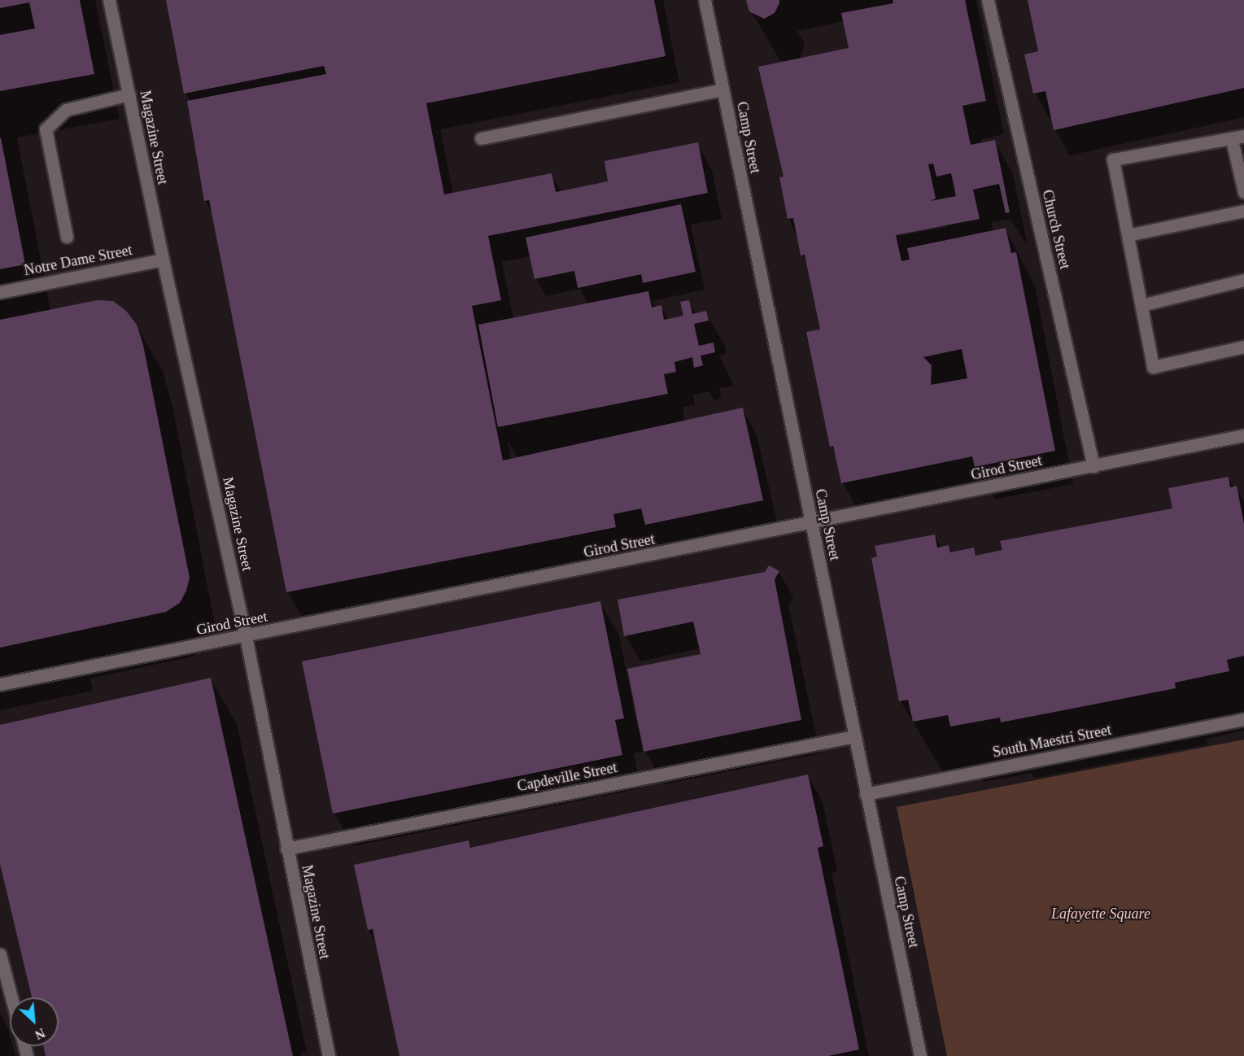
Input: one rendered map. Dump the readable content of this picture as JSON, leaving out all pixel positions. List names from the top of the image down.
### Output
{
  "streets": {
    "street": [
      "Magazine Street",
      "Camp Street",
      "Church Street",
      "Notre Dame Street",
      "Girod Street",
      "South Maestri Street",
      "Capdeville Street"
    ]
  },
  "crossings": [
    ["Magazine Street", "Notre Dame Street"],
    ["Magazine Street", "Girod Street"],
    ["Magazine Street", "Capdeville Street"],
    ["Camp Street", "Girod Street"],
    ["Camp Street", "South Maestri Street"],
    ["Camp Street", "Capdeville Street"],
    ["Church Street", "Girod Street"]
  ],
  "parks": ["Lafayette Square"],
  "north": "bottom right"
}
